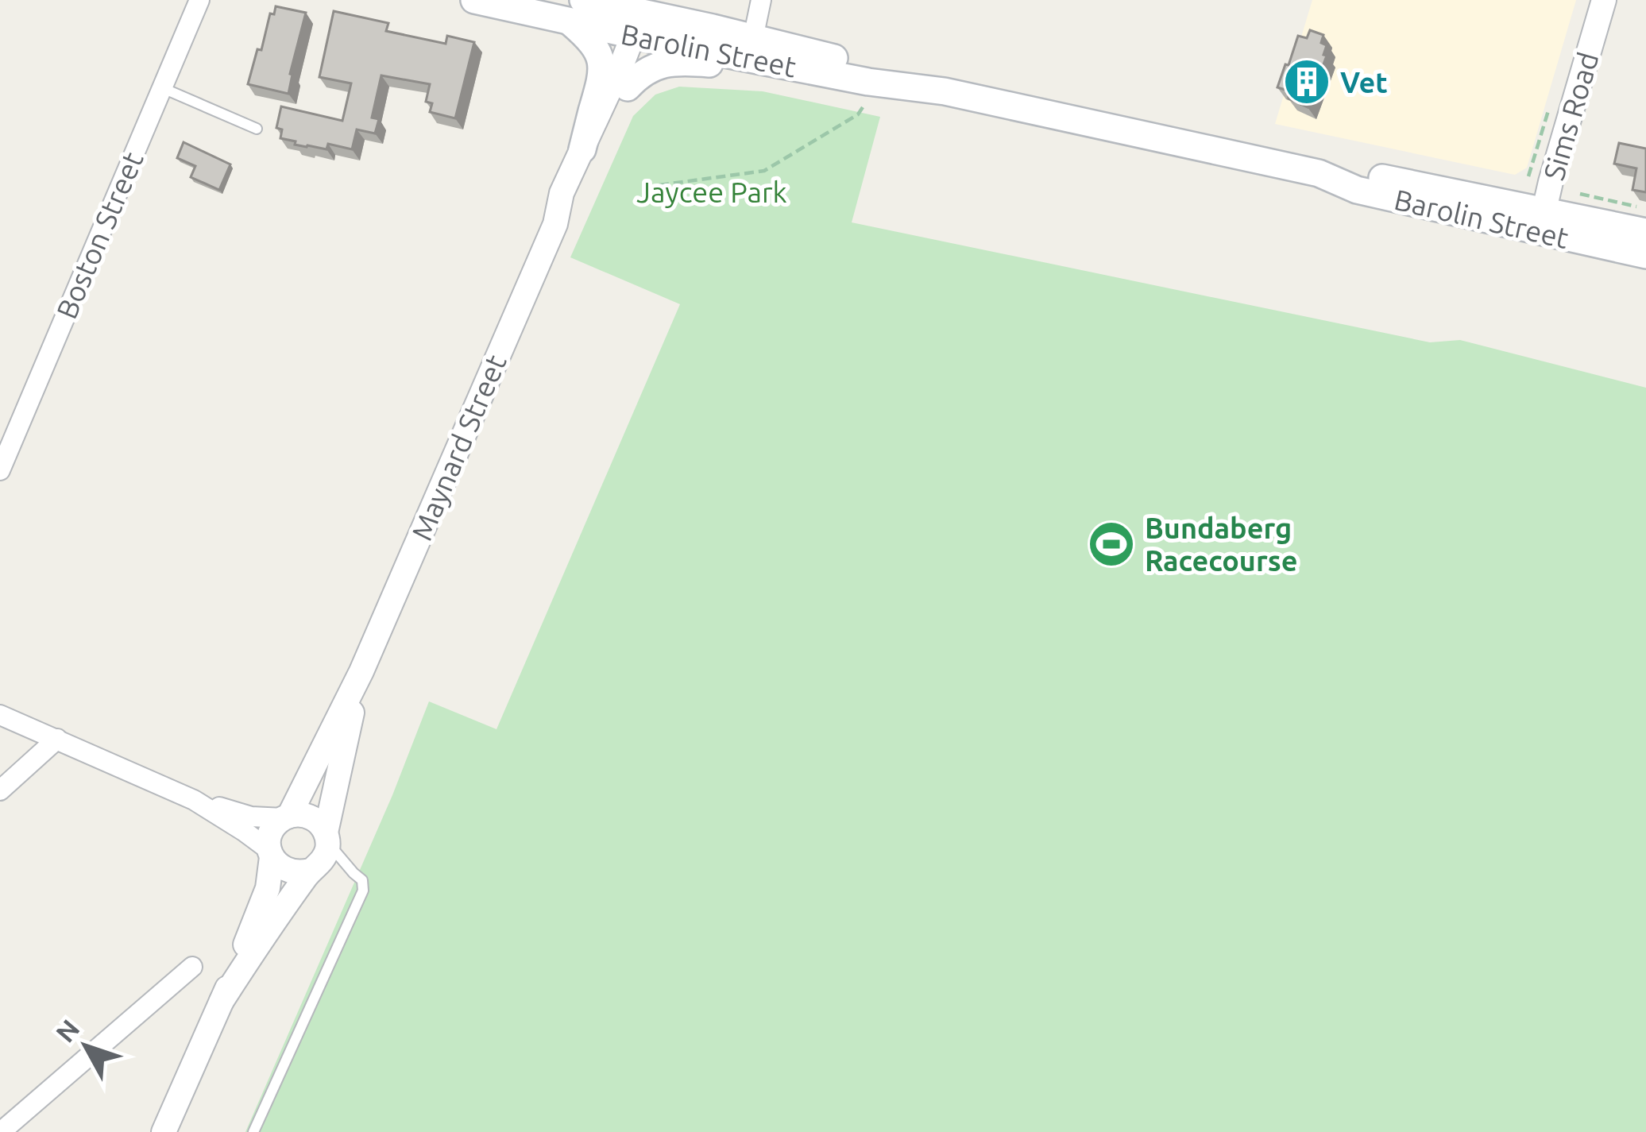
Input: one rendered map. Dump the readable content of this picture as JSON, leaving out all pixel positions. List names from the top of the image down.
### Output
{
  "streets": {
    "main road": ["Barolin Street"],
    "street": ["Sims Road", "Boston Street", "Maynard Street"]
  },
  "crossings": [
    ["Barolin Street", "Sims Road"],
    ["Barolin Street", "Maynard Street"]
  ],
  "parks": ["Jaycee Park"],
  "places": {
    "building": ["Vet"],
    "sports": ["Bundaberg Racecourse"]
  },
  "north": "top left"
}
